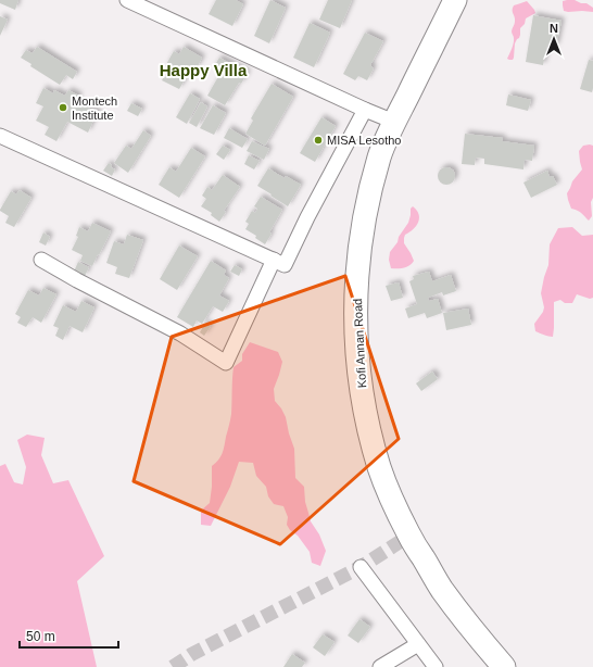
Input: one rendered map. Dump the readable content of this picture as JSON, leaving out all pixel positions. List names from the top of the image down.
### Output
{
  "streets": {
    "main road": ["Kofi Annan Road"]
  },
  "districts": ["Happy Villa"],
  "places": ["Montech Institute", "MISA Lesotho"],
  "scale_bar": "50 m",
  "north": "top"
}
